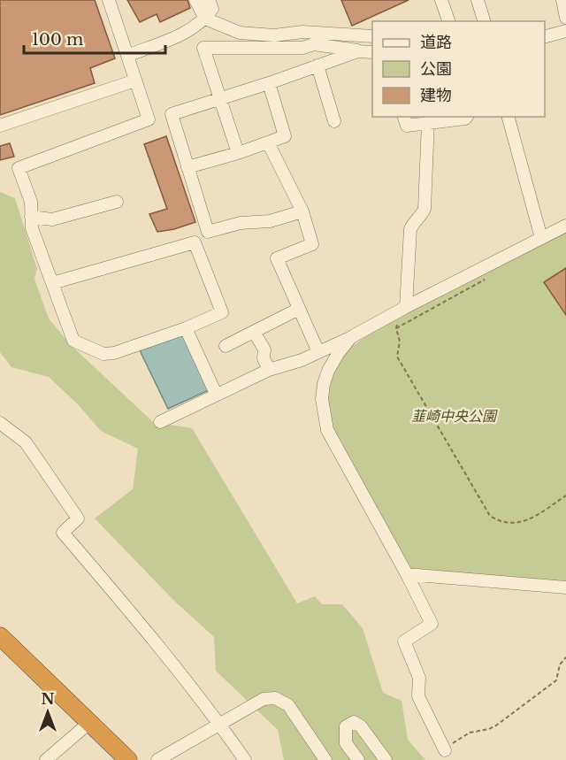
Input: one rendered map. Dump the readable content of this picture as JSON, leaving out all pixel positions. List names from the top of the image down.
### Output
{
  "parks": ["韮崎中央公園"],
  "legend": ["道路", "公園", "建物"],
  "scale_bar": "100 m",
  "north": "top"
}
